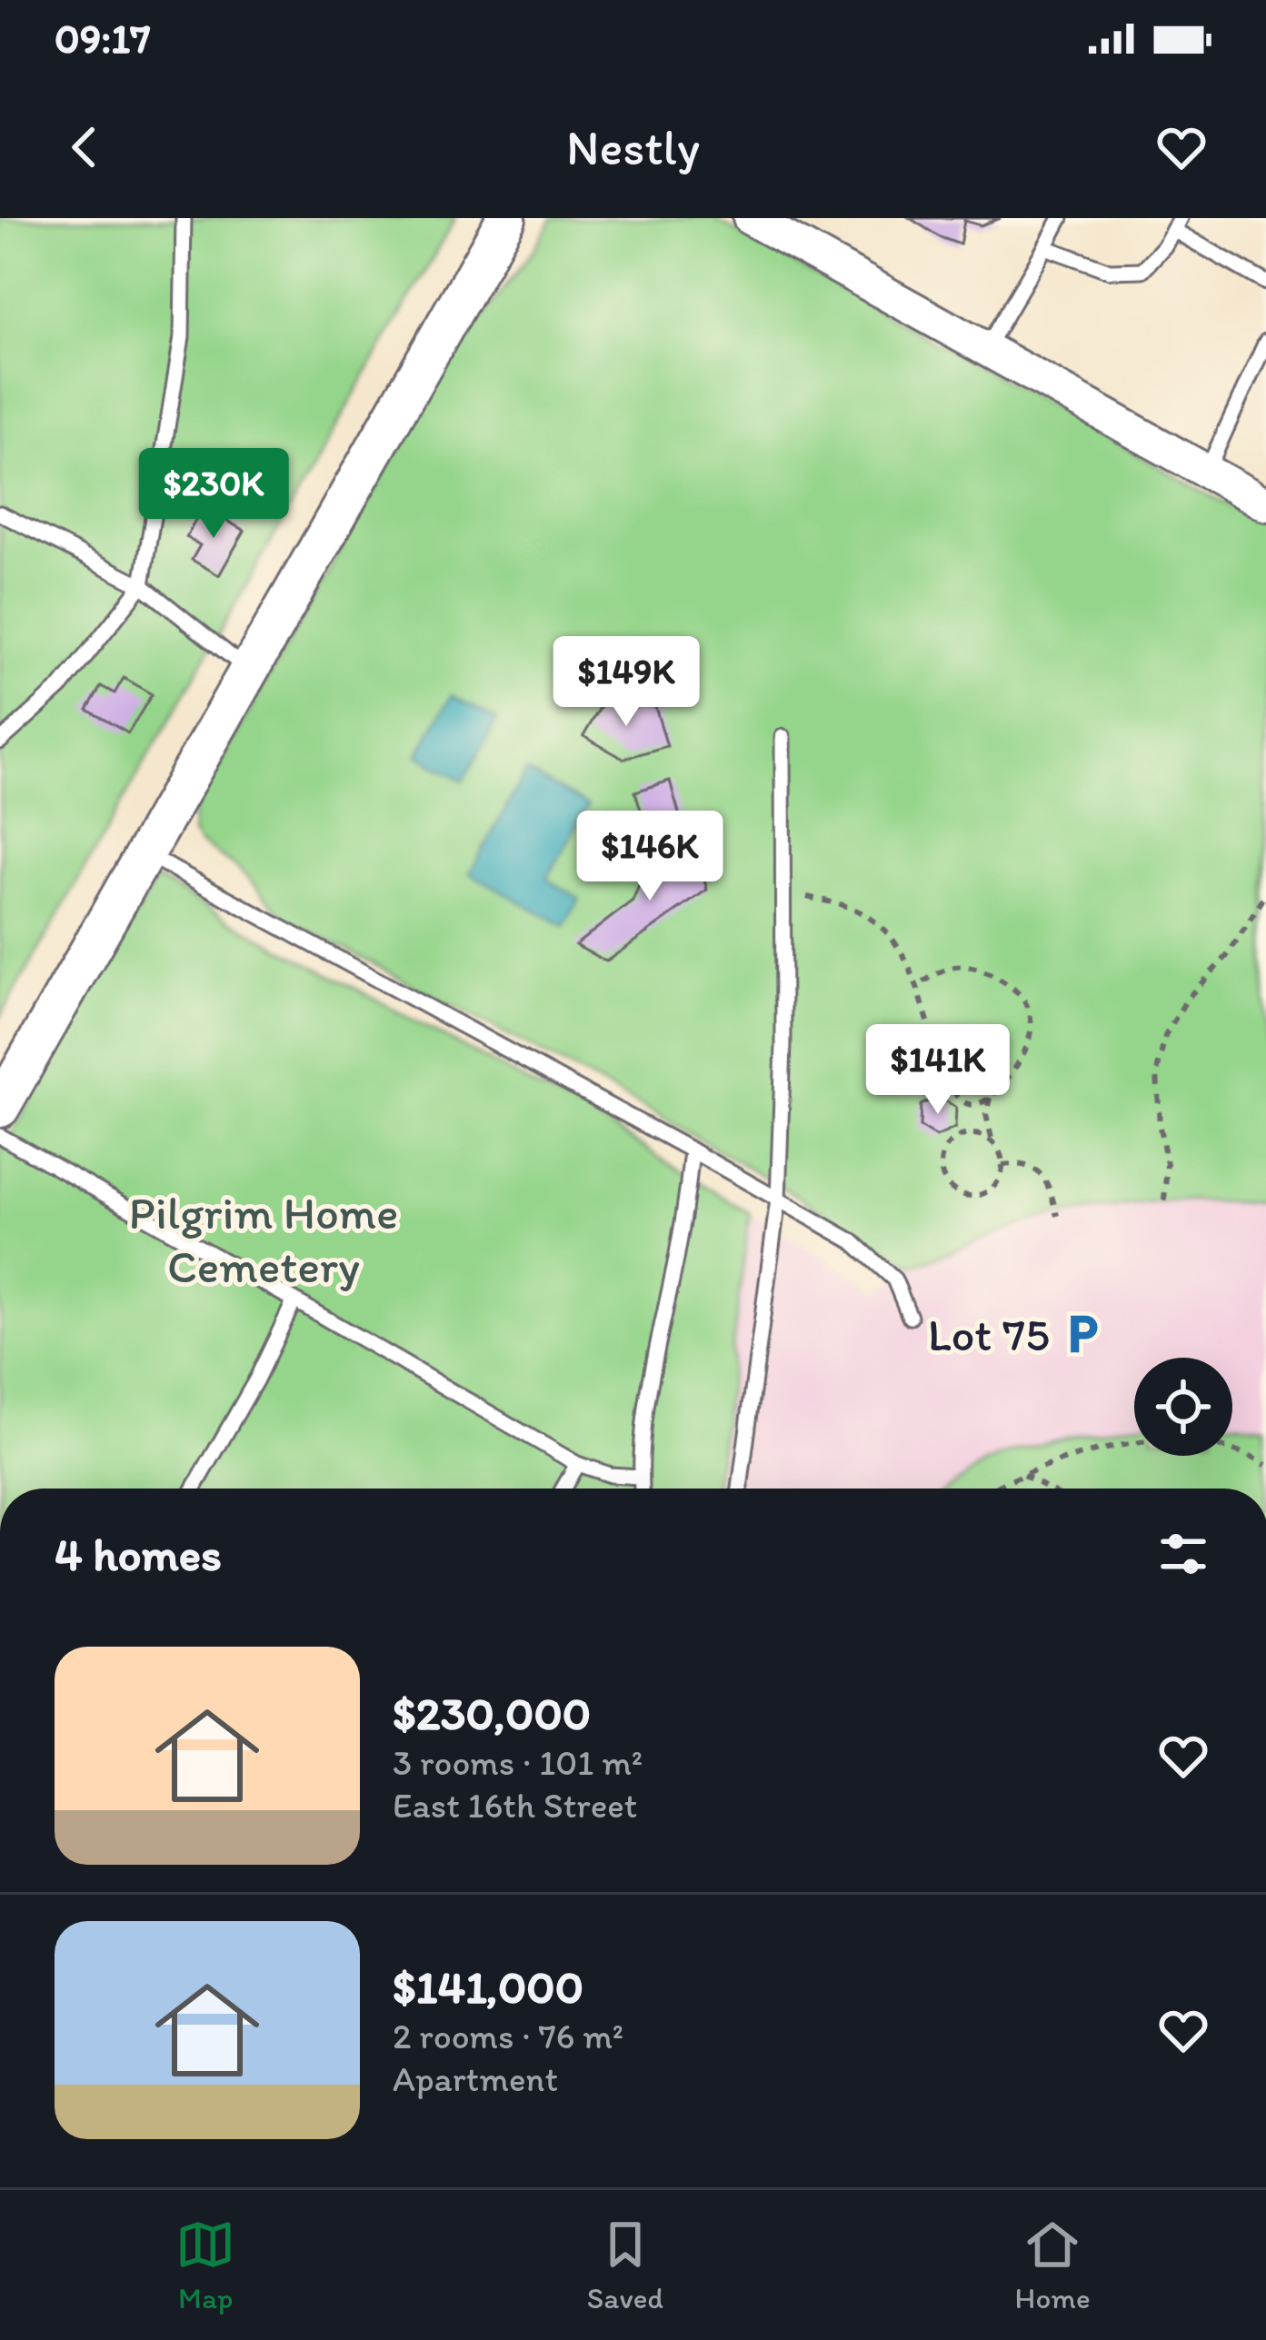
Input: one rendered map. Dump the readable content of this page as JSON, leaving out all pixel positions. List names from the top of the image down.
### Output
{
  "parks": ["Pilgrim Home Cemetery"],
  "places": {
    "parking": ["Lot 75"]
  },
  "page": {
    "status": "09:17",
    "header": "Nestly",
    "price": [
      "$230K",
      "$149K",
      "$146K",
      "$141K"
    ],
    "heading": "4 homes",
    "list": [
      {
        "name": "$230,000",
        "note": "3 rooms · 101 m² · East 16th Street"
      },
      {
        "name": "$141,000",
        "note": "2 rooms · 76 m² · Apartment"
      }
    ],
    "tabs": ["Map", "Saved", "Home"]
  }
}
